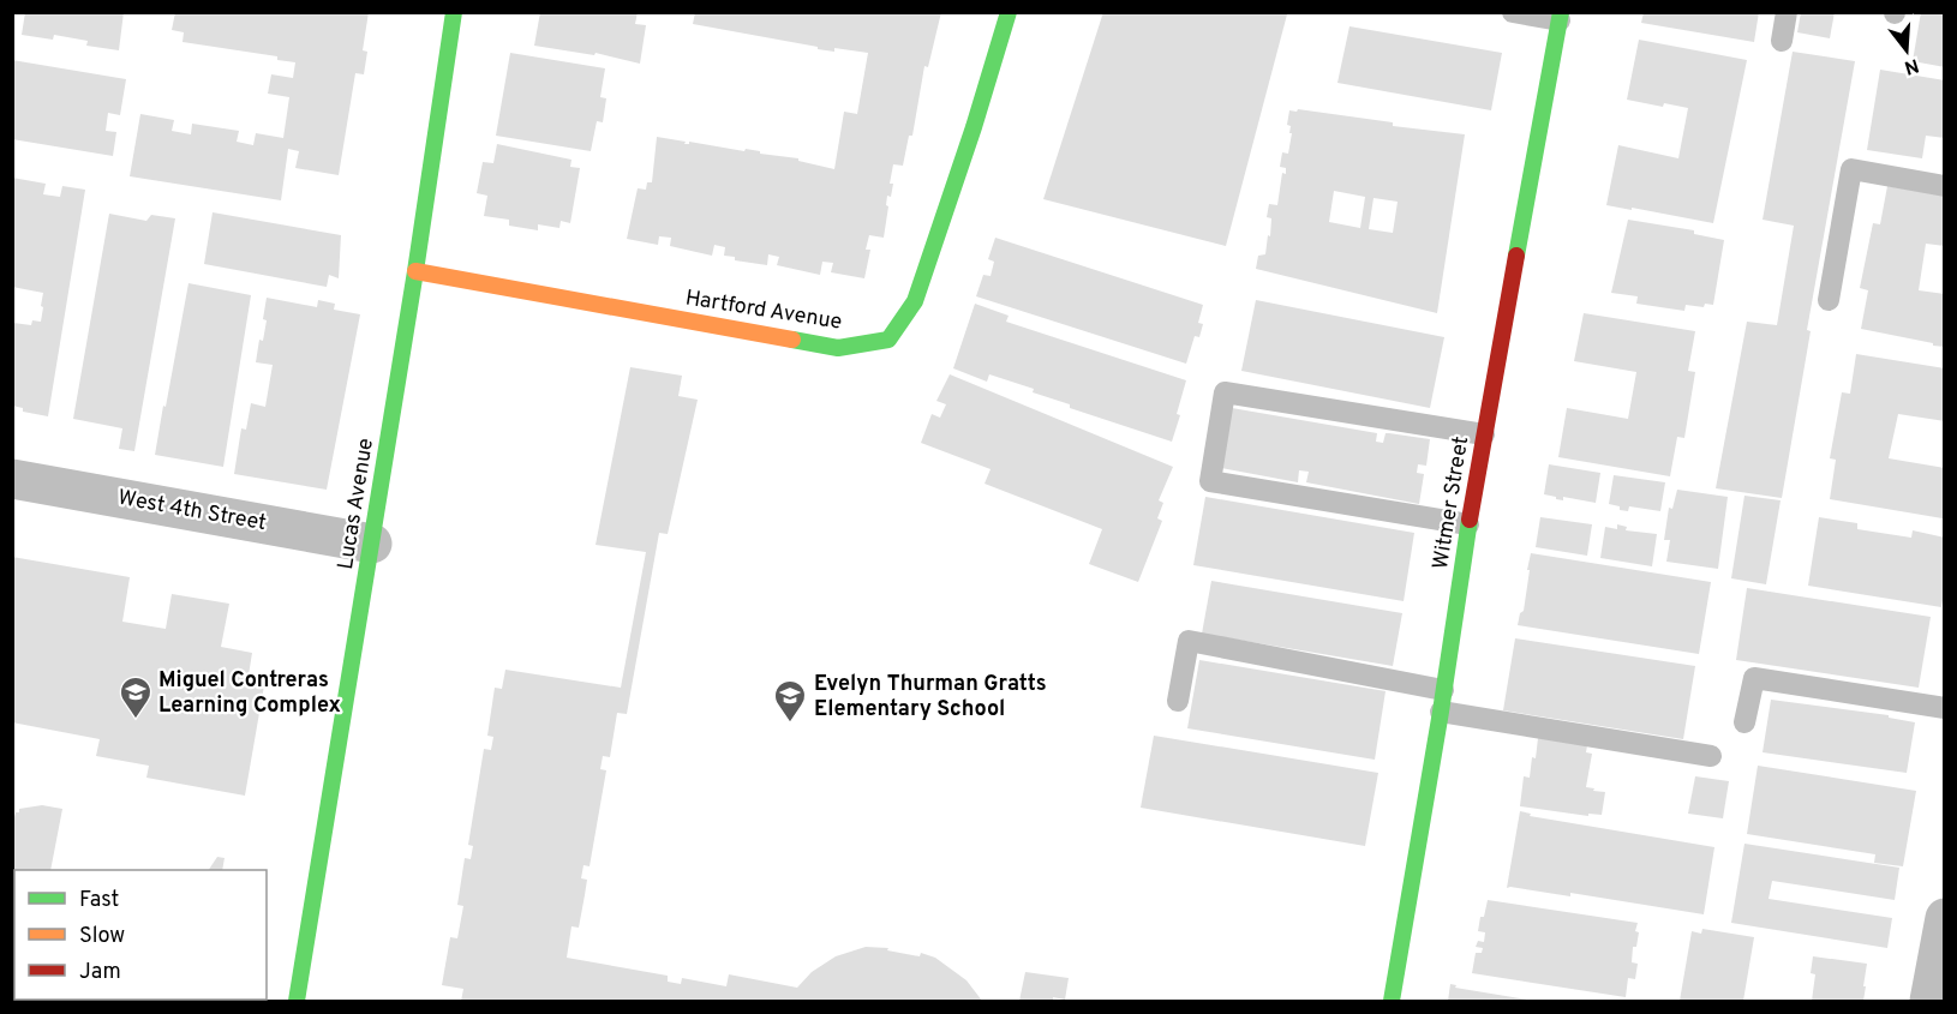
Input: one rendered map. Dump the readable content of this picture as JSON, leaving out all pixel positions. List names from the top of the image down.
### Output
{
  "streets": {
    "street": [
      "Hartford Avenue",
      "Witmer Street",
      "Lucas Avenue",
      "West 4th Street"
    ]
  },
  "crossings": [
    ["Hartford Avenue", "Lucas Avenue"],
    ["Lucas Avenue", "West 4th Street"]
  ],
  "places": {
    "school or university": ["Miguel Contreras Learning Complex", "Evelyn Thurman Gratts Elementary School"]
  },
  "legend": ["Fast", "Slow", "Jam"],
  "north": "bottom"
}
